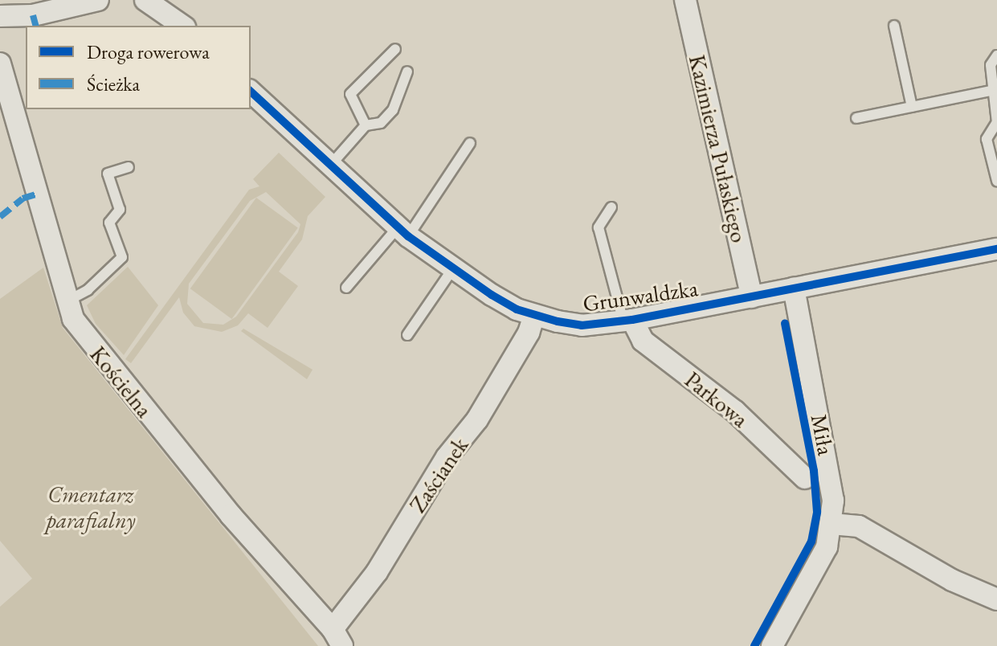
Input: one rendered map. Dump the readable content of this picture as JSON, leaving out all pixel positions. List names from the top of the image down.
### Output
{
  "streets": {
    "street": [
      "Kazimierza Pułaskiego",
      "Grunwaldzka",
      "Kościelna",
      "Parkowa",
      "Miła",
      "Zaścianek"
    ]
  },
  "crossings": [
    ["Kazimierza Pułaskiego", "Grunwaldzka"],
    ["Grunwaldzka", "Parkowa"],
    ["Grunwaldzka", "Miła"],
    ["Grunwaldzka", "Zaścianek"],
    ["Kościelna", "Zaścianek"]
  ],
  "parks": ["Cmentarz parafialny"],
  "legend": ["Droga rowerowa", "Ścieżka"]
}
